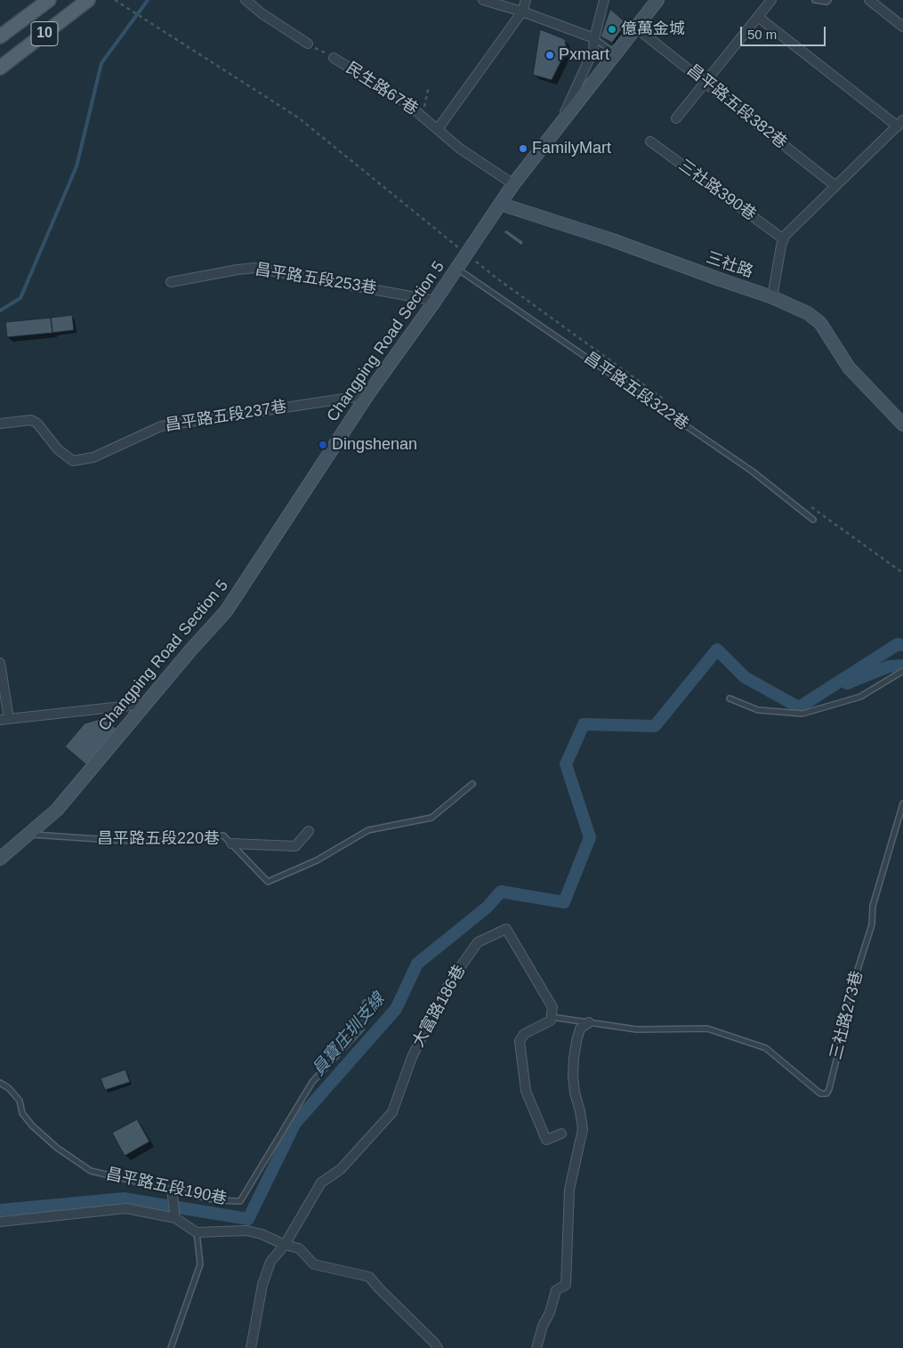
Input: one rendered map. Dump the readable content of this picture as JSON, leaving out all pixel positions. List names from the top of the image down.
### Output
{
  "streets": {
    "main road": ["10"],
    "street": [
      "民生路67巷",
      "昌平路五段382巷",
      "三社路390巷",
      "三社路",
      "昌平路五段253巷",
      "Changping Road Section 5",
      "昌平路五段237巷",
      "昌平路五段220巷",
      "大富路186巷"
    ],
    "lane": ["昌平路五段322巷", "三社路273巷", "昌平路五段190巷"]
  },
  "crossings": [
    ["民生路67巷", "Changping Road Section 5"],
    ["昌平路五段382巷", "Changping Road Section 5"],
    ["三社路", "Changping Road Section 5"],
    ["昌平路五段253巷", "Changping Road Section 5"],
    ["Changping Road Section 5", "昌平路五段322巷"],
    ["Changping Road Section 5", "昌平路五段237巷"],
    ["Changping Road Section 5", "昌平路五段220巷"]
  ],
  "water": ["員寶庄圳支線"],
  "places": [
    "億萬金城",
    "Pxmart",
    "FamilyMart",
    "Dingshenan"
  ],
  "scale_bar": "50 m"
}
